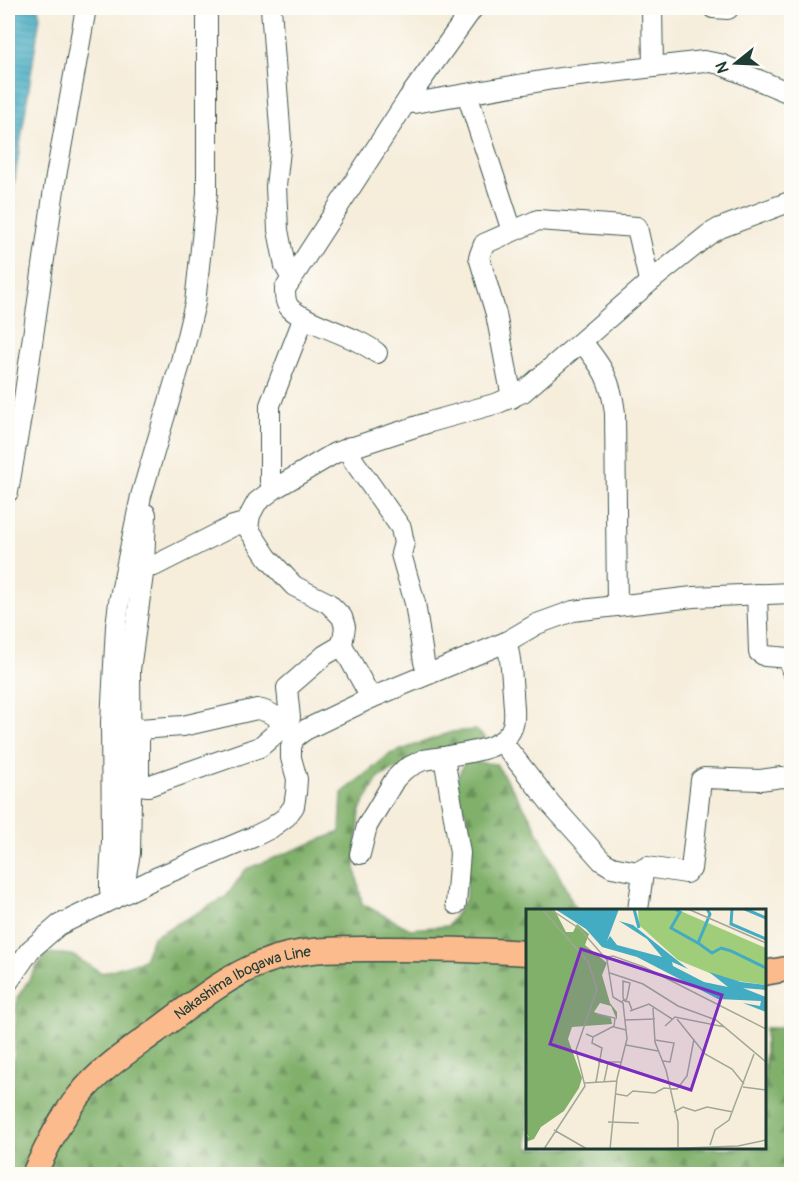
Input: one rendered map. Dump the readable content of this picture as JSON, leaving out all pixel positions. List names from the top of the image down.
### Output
{
  "streets": {
    "main road": ["Nakashima Ibogawa Line"]
  },
  "north": "left"
}
